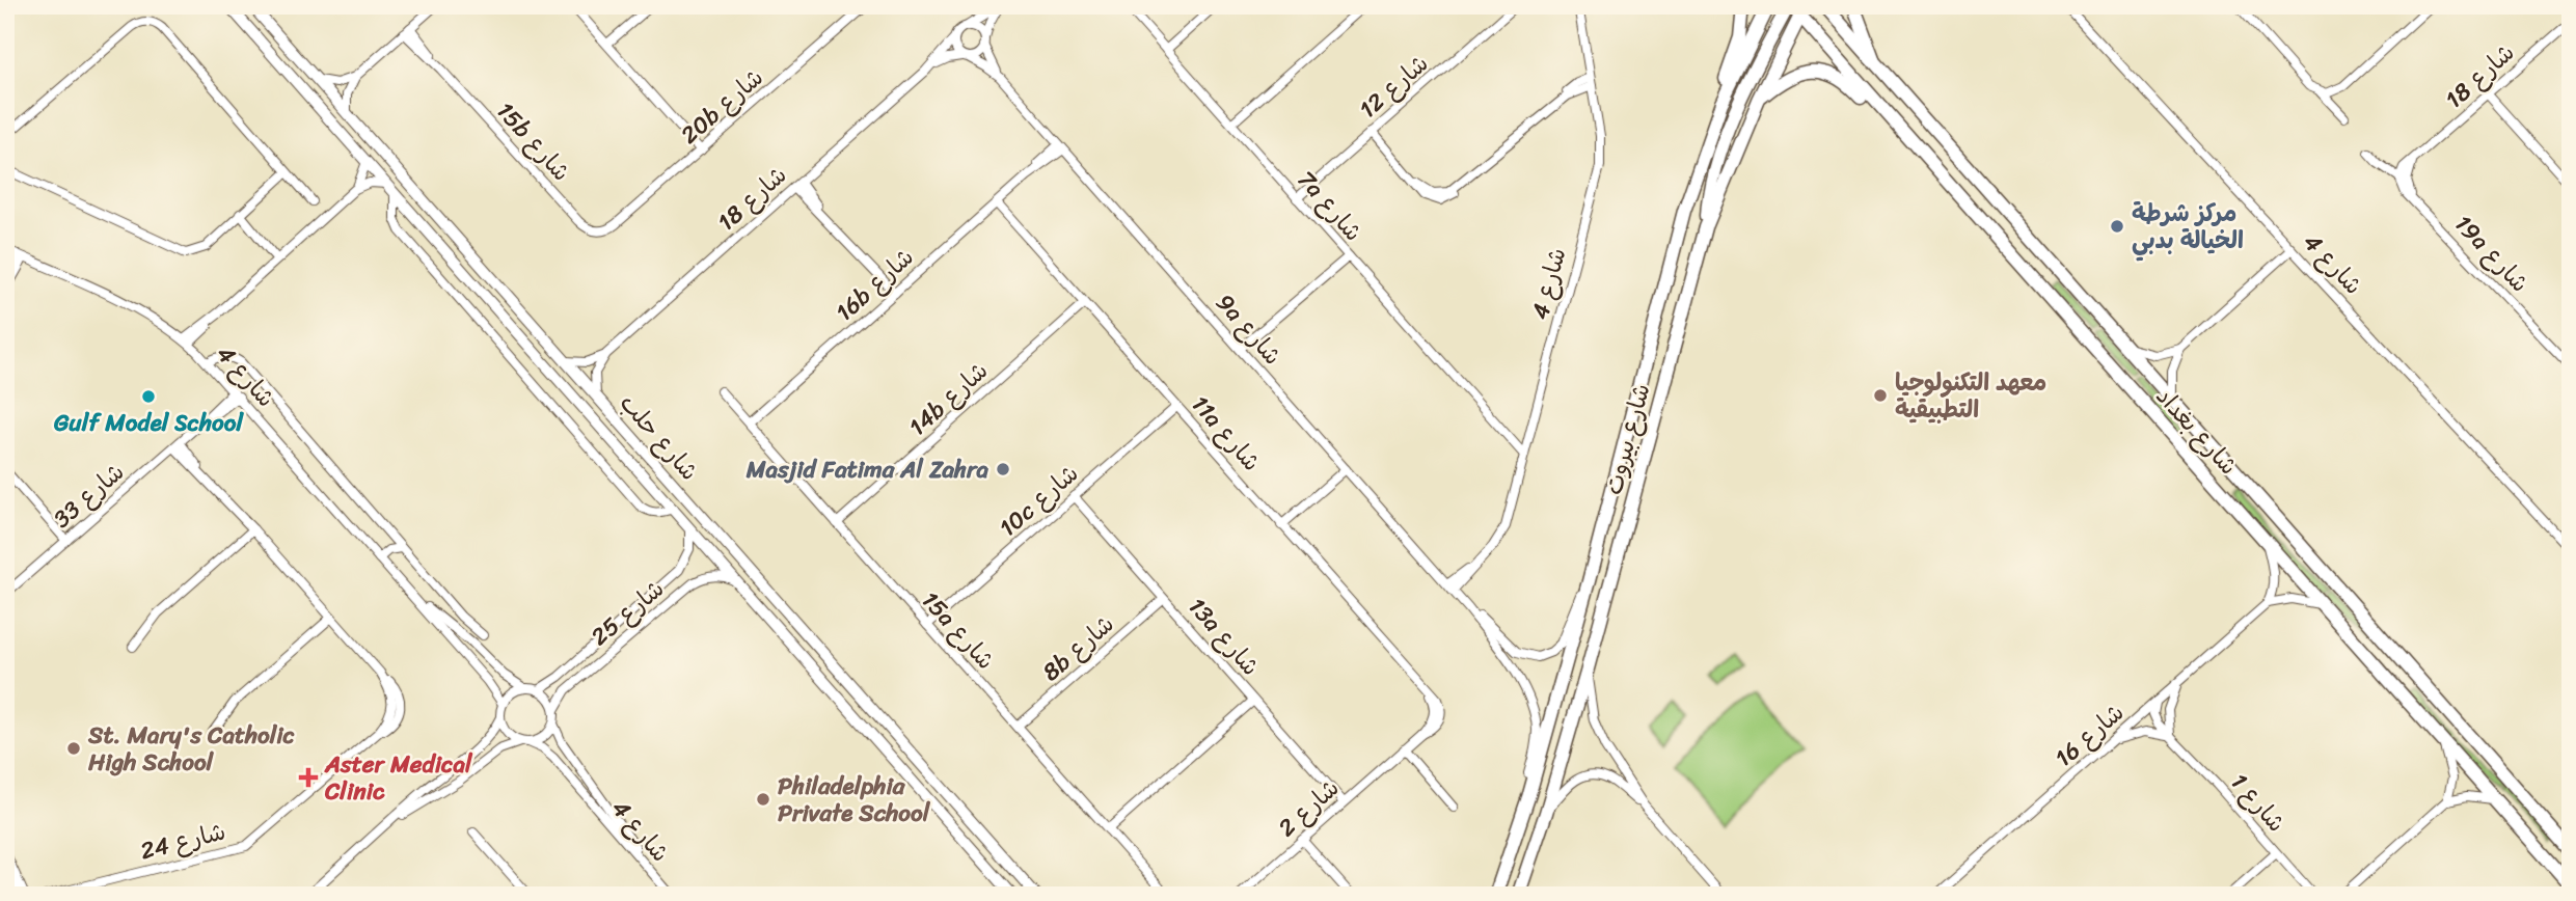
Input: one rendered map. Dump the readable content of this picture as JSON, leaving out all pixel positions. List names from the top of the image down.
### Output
{
  "streets": {
    "main road": ["شارع بغداد", "شارع بيروت"],
    "street": [
      "شارع 18",
      "شارع 12",
      "20b شارع",
      "15b شارع",
      "7a شارع",
      "19a شارع",
      "شارع 4",
      "16b شارع",
      "9a شارع",
      "14b شارع",
      "11a شارع",
      "شارع حلب",
      "شارع 33",
      "10c شارع",
      "شارع 25",
      "15a شارع",
      "13a شارع",
      "8b شارع",
      "شارع 16",
      "شارع 1",
      "شارع 2",
      "شارع 24"
    ]
  },
  "crossings": [
    ["شارع 18", "9a شارع"],
    ["شارع 18", "شارع حلب"],
    ["شارع 12", "7a شارع"],
    ["20b شارع", "15b شارع"],
    ["7a شارع", "شارع 4"],
    ["شارع 4", "9a شارع"],
    ["شارع 4", "شارع 33"],
    ["شارع 4", "شارع 25"],
    ["16b شارع", "9a شارع"],
    ["16b شارع", "11a شارع"],
    ["16b شارع", "15a شارع"],
    ["9a شارع", "شارع بيروت"],
    ["14b شارع", "11a شارع"],
    ["14b شارع", "15a شارع"],
    ["شارع بغداد", "شارع بيروت"],
    ["11a شارع", "10c شارع"],
    ["11a شارع", "شارع 2"],
    ["شارع حلب", "شارع 25"],
    ["شارع 33", "شارع 24"],
    ["10c شارع", "15a شارع"],
    ["10c شارع", "13a شارع"],
    ["15a شارع", "8b شارع"],
    ["13a شارع", "8b شارع"],
    ["13a شارع", "شارع 2"],
    ["شارع 16", "شارع 1"]
  ],
  "places": {
    "other": [
      "مركز شرطة الخيالة بدبي",
      "معهد التكنولوجيا التطبيقية",
      "Gulf Model School",
      "Masjid Fatima Al Zahra",
      "St. Mary's Catholic High School",
      "Philadelphia Private School"
    ],
    "health": ["Aster Medical Clinic"]
  }
}
